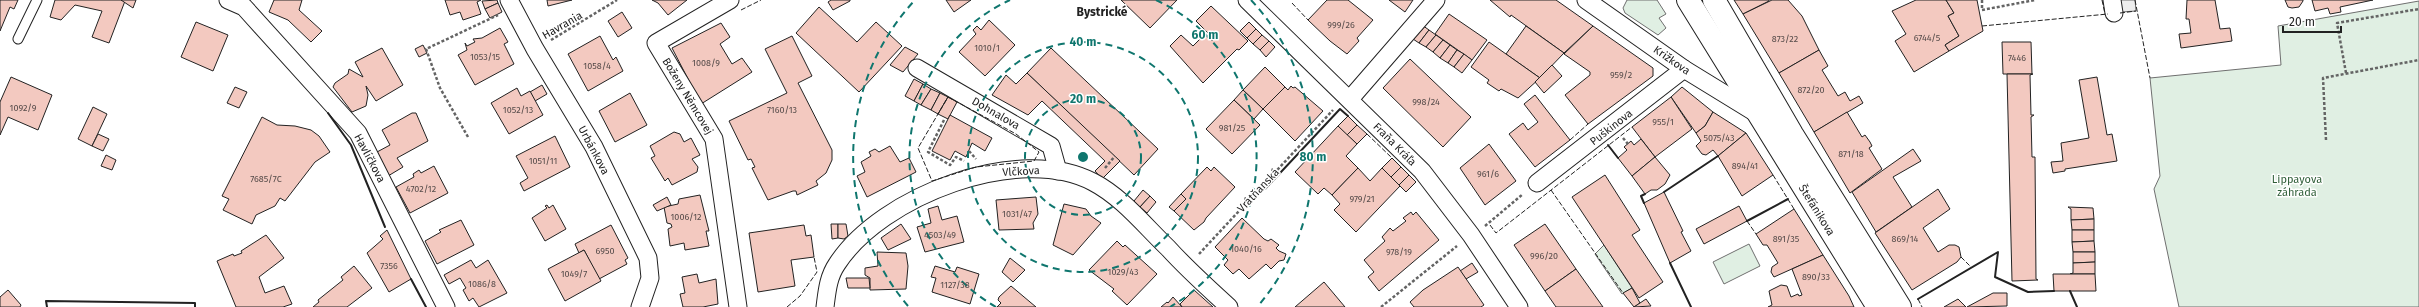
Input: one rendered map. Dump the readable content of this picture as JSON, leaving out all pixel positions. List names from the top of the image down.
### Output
{
  "streets": {
    "main road": ["Štefánikova"],
    "street": [
      "Križkova",
      "Boženy Němcovej",
      "Dohnalova",
      "Puškinova",
      "Fraňa Kráľa",
      "Urbánkova",
      "Havlíčkova",
      "Vlčkova"
    ],
    "path": ["Havrania", "Vrátňanská"]
  },
  "crossings": [
    ["Havrania", "Urbánkova"],
    ["Križkova", "Puškinova"],
    ["Križkova", "Štefánikova"],
    ["Dohnalova", "Vlčkova"],
    ["Fraňa Kráľa", "Vrátňanská"],
    ["Vlčkova", "Vrátňanská"]
  ],
  "districts": ["Bystrické"],
  "parks": ["Lippayova záhrada"],
  "house_numbers": [
    "999/26",
    "6744/5",
    "873/22",
    "1010/1",
    "1053/15",
    "7446",
    "1008/9",
    "1058/4",
    "959/2",
    "872/20",
    "998/24",
    "1092/9",
    "1052/13",
    "7160/13",
    "955/1",
    "981/25",
    "5075/43",
    "871/18",
    "1051/11",
    "894/41",
    "961/6",
    "7685/7C",
    "4702/12",
    "979/21",
    "1031/47",
    "1006/12",
    "4503/49",
    "891/35",
    "869/14",
    "1040/16",
    "6950",
    "978/19",
    "996/20",
    "7356",
    "1029/43",
    "1049/7",
    "890/33",
    "1086/8",
    "1127/38"
  ],
  "scale_bar": "20 m",
  "rings": [
    "60 m",
    "40 m",
    "20 m",
    "80 m"
  ]
}
